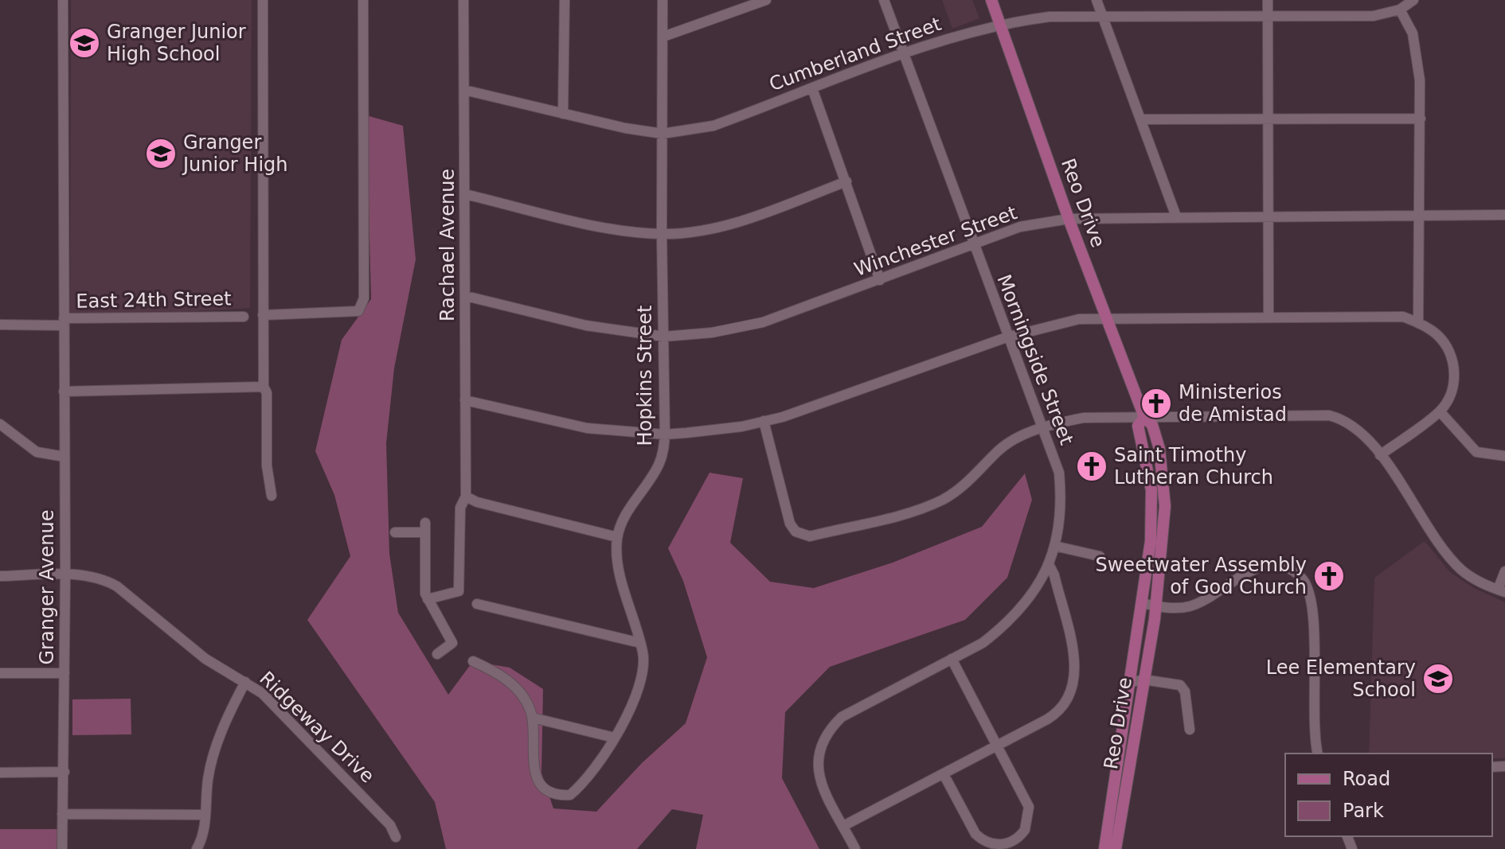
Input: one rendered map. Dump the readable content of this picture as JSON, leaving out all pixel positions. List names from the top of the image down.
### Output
{
  "streets": {
    "main road": ["Reo Drive"],
    "street": [
      "Cumberland Street",
      "Winchester Street",
      "Rachael Avenue",
      "East 24th Street",
      "Morningside Street",
      "Hopkins Street",
      "Granger Avenue",
      "Ridgeway Drive"
    ]
  },
  "crossings": [
    ["Cumberland Street", "Reo Drive"],
    ["Cumberland Street", "Rachael Avenue"],
    ["Cumberland Street", "Morningside Street"],
    ["Cumberland Street", "Hopkins Street"],
    ["Reo Drive", "Winchester Street"],
    ["Winchester Street", "Rachael Avenue"],
    ["Winchester Street", "Morningside Street"],
    ["Winchester Street", "Hopkins Street"],
    ["East 24th Street", "Granger Avenue"],
    ["Granger Avenue", "Ridgeway Drive"]
  ],
  "places": {
    "school or university": ["Granger Junior High School", "Granger Junior High", "Lee Elementary School"],
    "church": ["Ministerios de Amistad", "Saint Timothy Lutheran Church", "Sweetwater Assembly of God Church"]
  },
  "legend": ["Road", "Park"]
}
